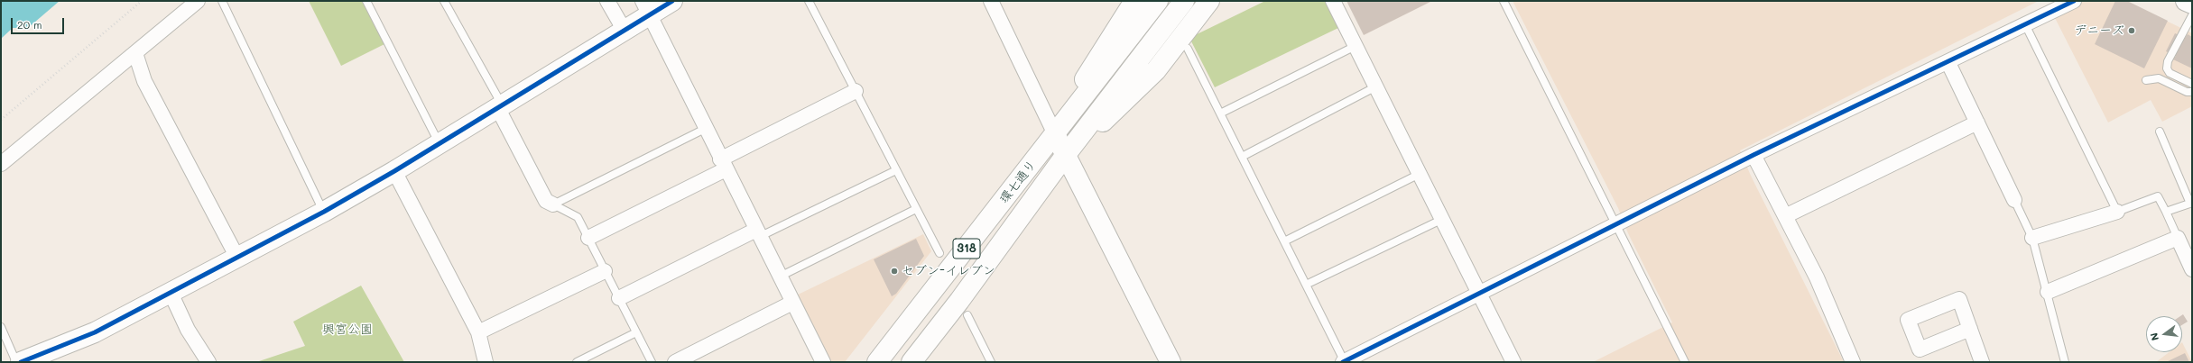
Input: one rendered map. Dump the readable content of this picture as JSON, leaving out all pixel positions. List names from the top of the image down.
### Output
{
  "streets": {
    "main road": ["環七通り", "318"]
  },
  "parks": ["興宮公園"],
  "places": ["デニーズ", "セブン-イレブン"],
  "scale_bar": "20 m",
  "north": "left"
}
